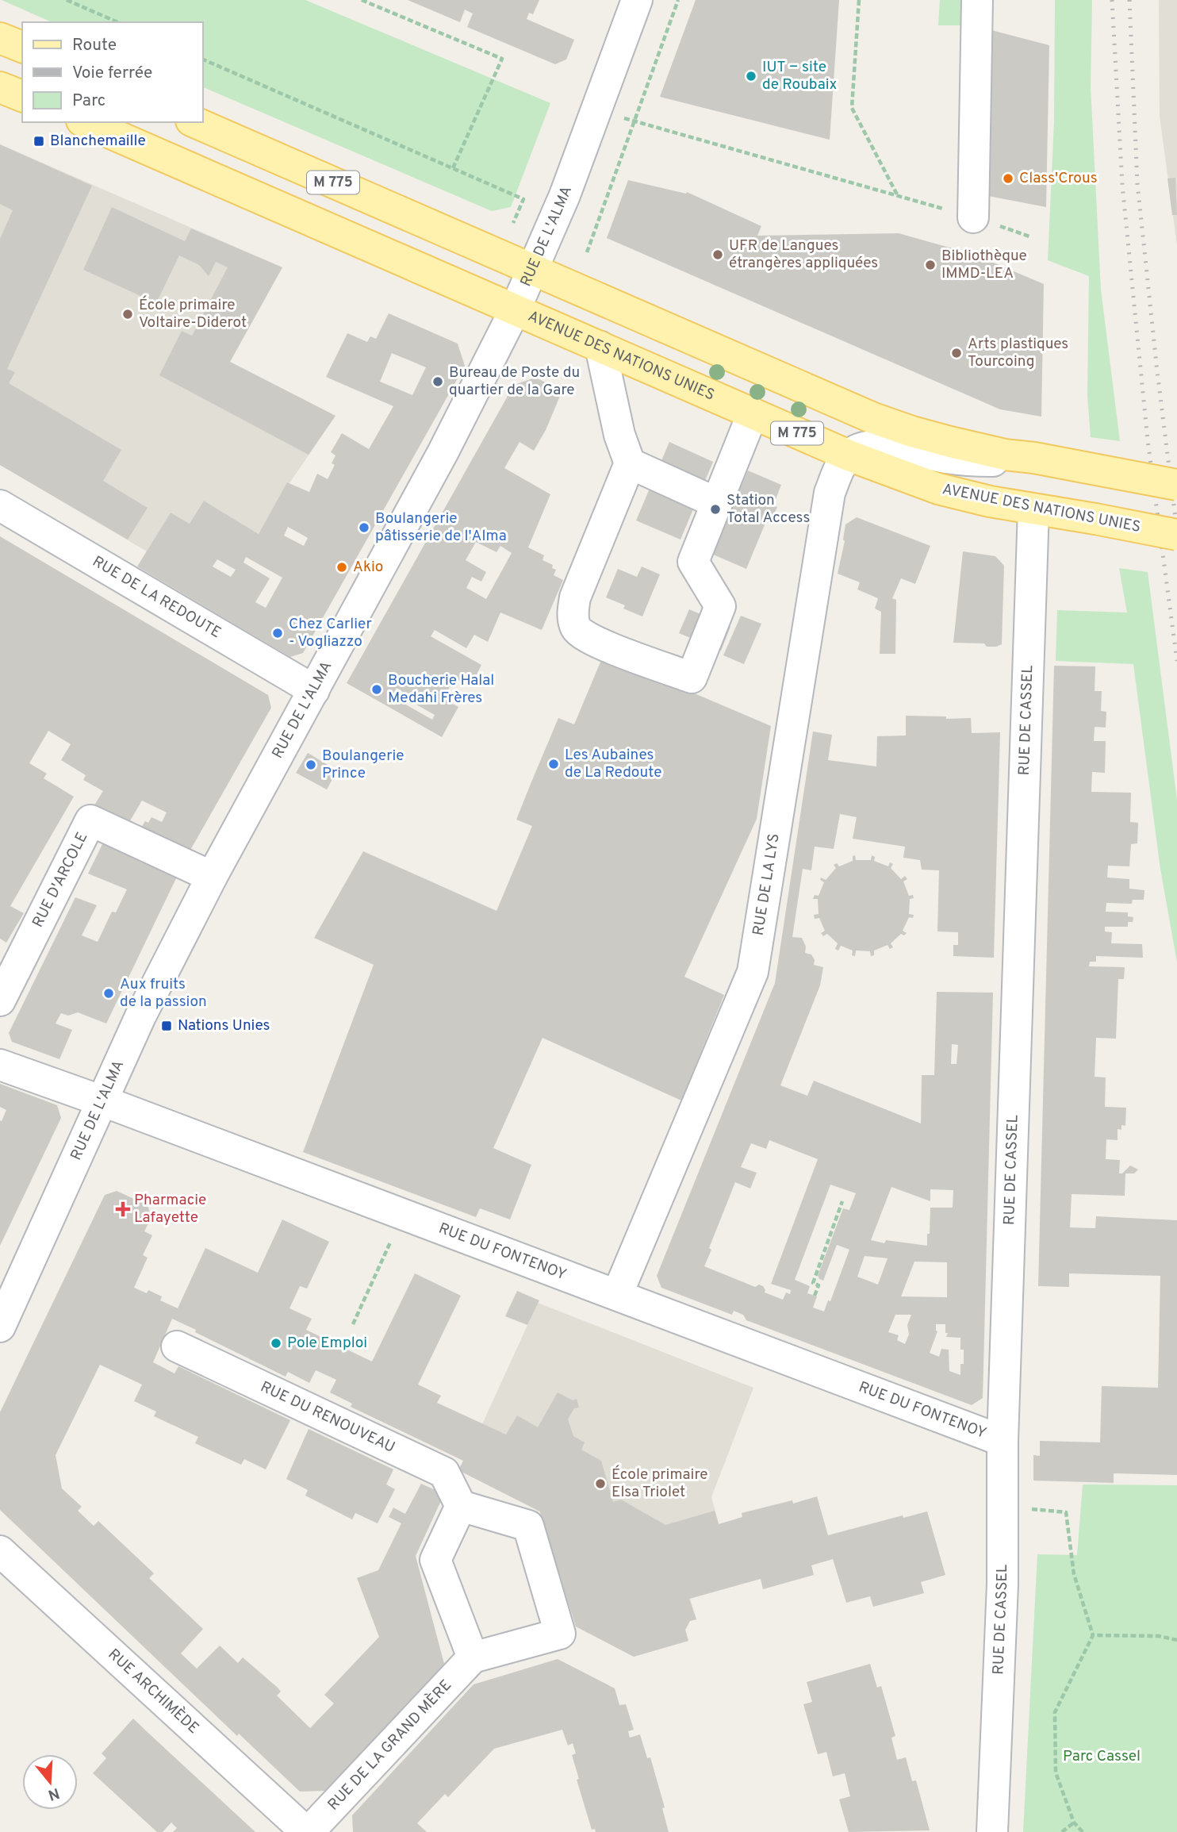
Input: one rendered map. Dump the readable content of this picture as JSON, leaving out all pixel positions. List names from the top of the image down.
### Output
{
  "streets": {
    "main road": ["M 775", "AVENUE DES NATIONS UNIES"],
    "street": [
      "RUE DE L'ALMA",
      "RUE DE LA REDOUTE",
      "RUE DE CASSEL",
      "RUE D'ARCOLE",
      "RUE DE LA LYS",
      "RUE DU FONTENOY",
      "RUE DU RENOUVEAU",
      "RUE ARCHIMÈDE",
      "RUE DE LA GRAND MÈRE"
    ]
  },
  "crossings": [
    ["M 775", "RUE DE L'ALMA"],
    ["RUE DE L'ALMA", "AVENUE DES NATIONS UNIES"],
    ["RUE DE L'ALMA", "RUE DE LA REDOUTE"],
    ["RUE DE L'ALMA", "RUE D'ARCOLE"],
    ["RUE DE L'ALMA", "RUE DU FONTENOY"],
    ["AVENUE DES NATIONS UNIES", "RUE DE CASSEL"],
    ["AVENUE DES NATIONS UNIES", "RUE DE LA LYS"],
    ["RUE DE CASSEL", "RUE DU FONTENOY"],
    ["RUE DE LA LYS", "RUE DU FONTENOY"],
    ["RUE ARCHIMÈDE", "RUE DE LA GRAND MÈRE"]
  ],
  "parks": ["Parc Cassel"],
  "places": {
    "other": [
      "IUT − site de Roubaix",
      "Class'Crous",
      "UFR de Langues étrangères appliquées",
      "Bibliothèque IMMD-LEA",
      "École primaire Voltaire-Diderot",
      "Arts plastiques Tourcoing",
      "Bureau de Poste du quartier de la Gare",
      "Station Total Access",
      "Boulangerie pâtisserie de l'Alma",
      "Akio",
      "Chez Carlier - Vogliazzo",
      "Boucherie Halal Medahi Frères",
      "Les Aubaines de La Redoute",
      "Boulangerie Prince",
      "Aux fruits de la passion",
      "Pole Emploi",
      "École primaire Elsa Triolet"
    ],
    "transit": ["Blanchemaille", "Nations Unies"],
    "health": ["Pharmacie Lafayette"]
  },
  "legend": ["Route", "Voie ferrée", "Parc"],
  "north": "bottom"
}
